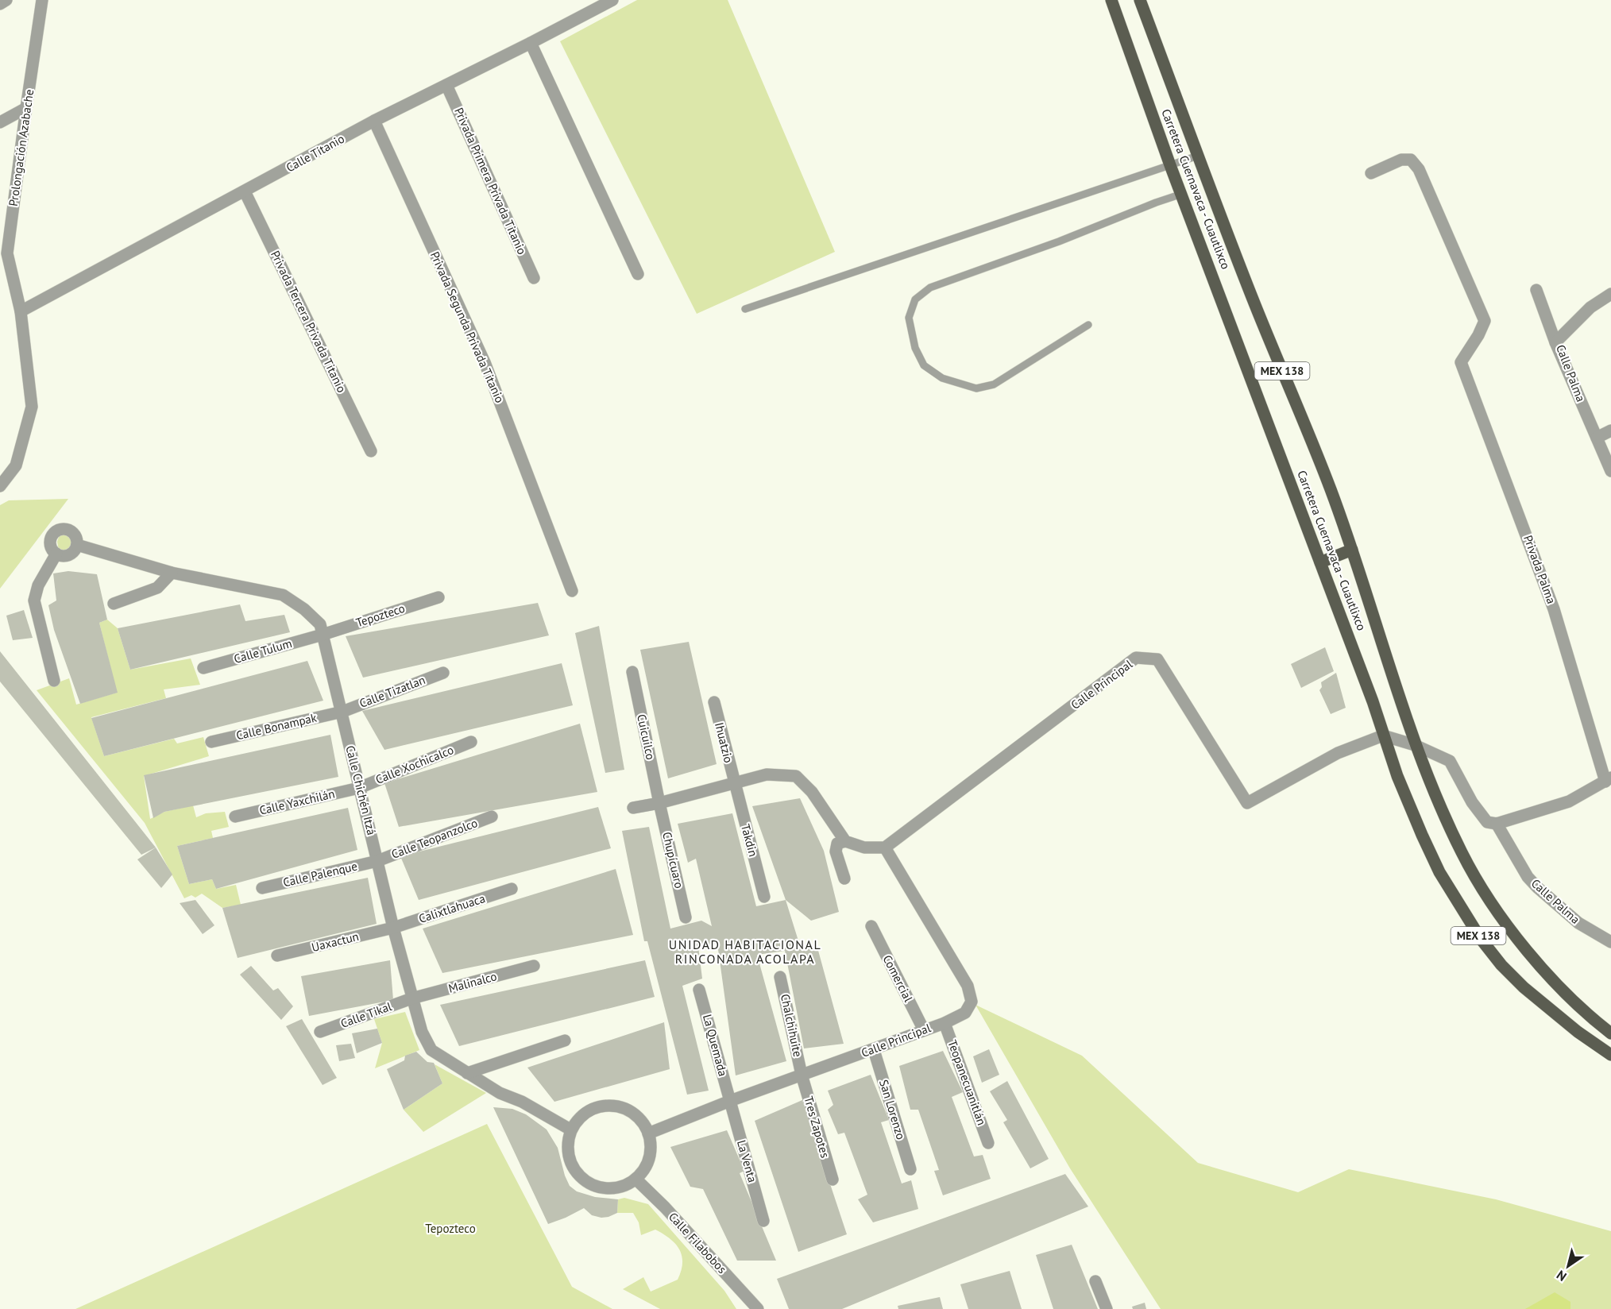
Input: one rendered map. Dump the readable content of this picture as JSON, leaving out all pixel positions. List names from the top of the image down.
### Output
{
  "streets": {
    "main road": ["Carretera Cuernavaca - Cuautlixco", "MEX 138"],
    "street": [
      "Prolongación Azabache",
      "Calle Titanio",
      "Privada Primera Privada Titanio",
      "Privada Tercera Privada Titanio",
      "Privada Segunda Privada Titanio",
      "Calle Palma",
      "Privada Palma",
      "Tepozteco",
      "Calle Tulum",
      "Calle Principal",
      "Calle Tizatlan",
      "Calle Bonampak",
      "Cuicuilco",
      "Ihuatzio",
      "Calle Xochicalco",
      "Calle Chichén Itzá",
      "Calle Yaxchilán",
      "Calle Teopanzolco",
      "Takdin",
      "Chupícuaro",
      "Calle Palenque",
      "Calixtlahuaca",
      "Uaxactun",
      "Comercial",
      "Malinalco",
      "Calle Tikal",
      "Chalchihuite",
      "La Quemada",
      "Teopanecuanitlán",
      "San Lorenzo",
      "Tres Zapotes",
      "La Venta",
      "Calle Filabobos"
    ]
  },
  "crossings": [
    ["Prolongación Azabache", "Calle Titanio"],
    ["Calle Titanio", "Privada Primera Privada Titanio"],
    ["Calle Titanio", "Privada Tercera Privada Titanio"],
    ["Calle Titanio", "Privada Segunda Privada Titanio"],
    ["Carretera Cuernavaca - Cuautlixco", "Calle Palma"],
    ["Carretera Cuernavaca - Cuautlixco", "Calle Principal"],
    ["Calle Palma", "Calle Principal"],
    ["Tepozteco", "Calle Tulum"],
    ["Tepozteco", "Calle Chichén Itzá"],
    ["Calle Tulum", "Calle Chichén Itzá"],
    ["Calle Principal", "Calle Chichén Itzá"],
    ["Calle Principal", "Comercial"],
    ["Calle Principal", "Chalchihuite"],
    ["Calle Principal", "La Quemada"],
    ["Calle Principal", "Teopanecuanitlán"],
    ["Calle Principal", "San Lorenzo"],
    ["Calle Principal", "Tres Zapotes"],
    ["Calle Principal", "La Venta"],
    ["Calle Principal", "Calle Filabobos"],
    ["Calle Tizatlan", "Calle Bonampak"],
    ["Calle Tizatlan", "Calle Chichén Itzá"],
    ["Calle Bonampak", "Calle Chichén Itzá"],
    ["Cuicuilco", "Chupícuaro"],
    ["Ihuatzio", "Takdin"],
    ["Calle Xochicalco", "Calle Chichén Itzá"],
    ["Calle Xochicalco", "Calle Yaxchilán"],
    ["Calle Chichén Itzá", "Calle Yaxchilán"],
    ["Calle Chichén Itzá", "Calle Teopanzolco"],
    ["Calle Chichén Itzá", "Calle Palenque"],
    ["Calle Chichén Itzá", "Calixtlahuaca"],
    ["Calle Chichén Itzá", "Uaxactun"],
    ["Calle Chichén Itzá", "Malinalco"],
    ["Calle Chichén Itzá", "Calle Tikal"],
    ["Calle Chichén Itzá", "Calle Filabobos"],
    ["Calle Teopanzolco", "Calle Palenque"],
    ["Calixtlahuaca", "Uaxactun"],
    ["Malinalco", "Calle Tikal"],
    ["Chalchihuite", "Tres Zapotes"],
    ["La Quemada", "La Venta"]
  ],
  "districts": ["UNIDAD HABITACIONAL RINCONADA ACOLAPA"],
  "parks": ["Tepozteco"],
  "north": "bottom left"
}
